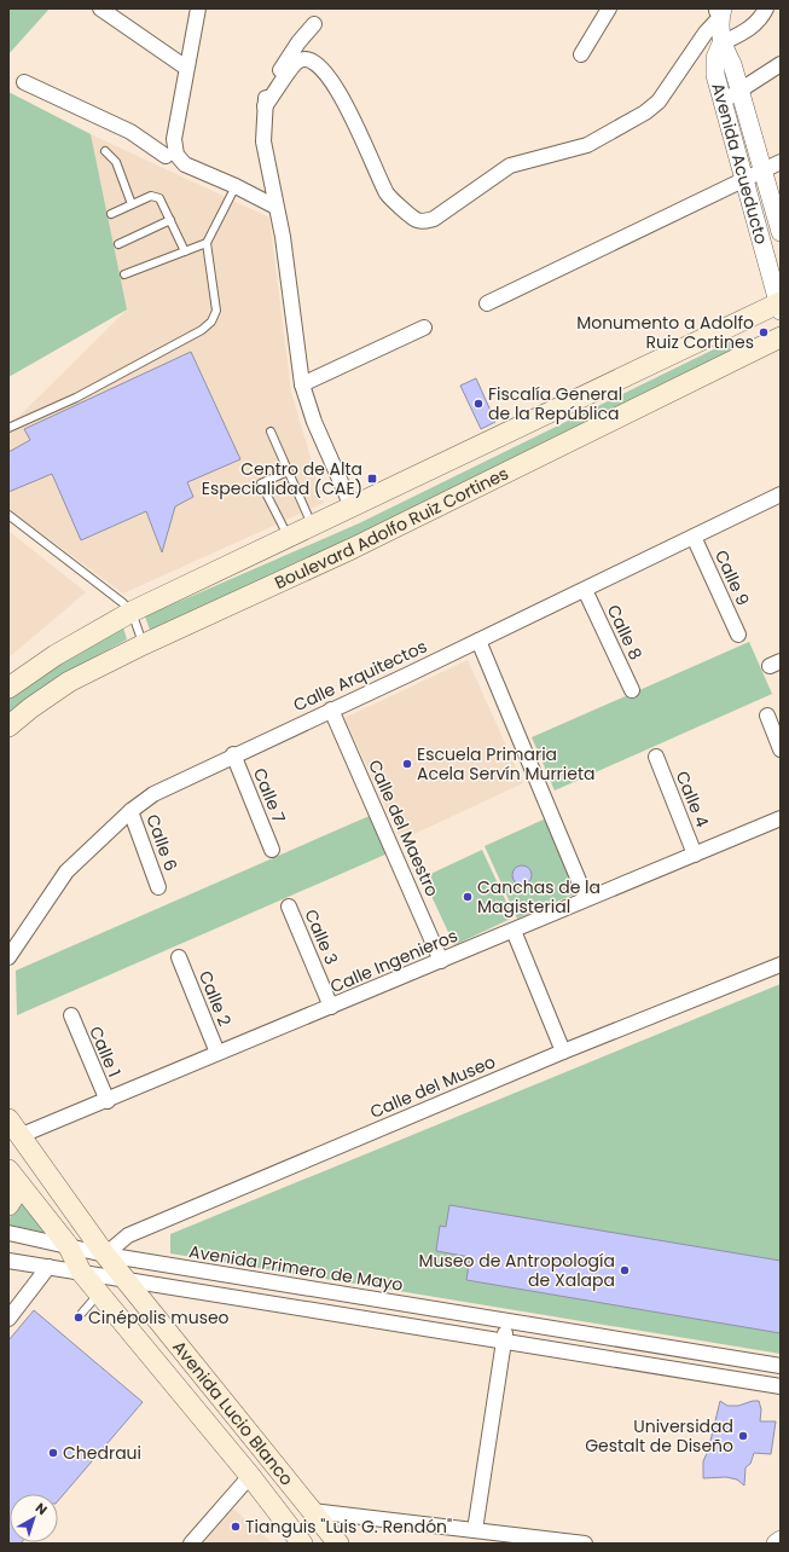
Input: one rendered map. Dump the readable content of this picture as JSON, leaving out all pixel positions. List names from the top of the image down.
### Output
{
  "streets": {
    "main road": ["Boulevard Adolfo Ruiz Cortines", "Avenida Lucio Blanco"],
    "street": [
      "Avenida Acueducto",
      "Calle 9",
      "Calle 8",
      "Calle Arquitectos",
      "Calle 7",
      "Calle 4",
      "Calle del Maestro",
      "Calle 6",
      "Calle 3",
      "Calle Ingenieros",
      "Calle 2",
      "Calle 1",
      "Calle del Museo",
      "Avenida Primero de Mayo"
    ]
  },
  "crossings": [
    ["Calle 9", "Calle Arquitectos"],
    ["Calle 8", "Calle Arquitectos"],
    ["Calle Arquitectos", "Calle 7"],
    ["Calle Arquitectos", "Calle del Maestro"],
    ["Calle Arquitectos", "Calle 6"],
    ["Calle 4", "Calle Ingenieros"],
    ["Calle del Maestro", "Calle Ingenieros"],
    ["Calle 3", "Calle Ingenieros"],
    ["Calle Ingenieros", "Calle 2"],
    ["Calle Ingenieros", "Calle 1"],
    ["Calle Ingenieros", "Avenida Lucio Blanco"],
    ["Calle del Museo", "Avenida Primero de Mayo"],
    ["Calle del Museo", "Avenida Lucio Blanco"],
    ["Avenida Primero de Mayo", "Avenida Lucio Blanco"]
  ],
  "places": {
    "other": [
      "Monumento a Adolfo Ruiz Cortines",
      "Fiscalía General de la República",
      "Escuela Primaria Acela Servín Murrieta",
      "Canchas de la Magisterial",
      "Museo de Antropología de Xalapa",
      "Cinépolis museo",
      "Universidad Gestalt de Diseño",
      "Chedraui",
      "Tianguis \"Luis G. Rendón\""
    ],
    "transit": ["Centro de Alta Especialidad (CAE)"]
  },
  "north": "top right"
}
